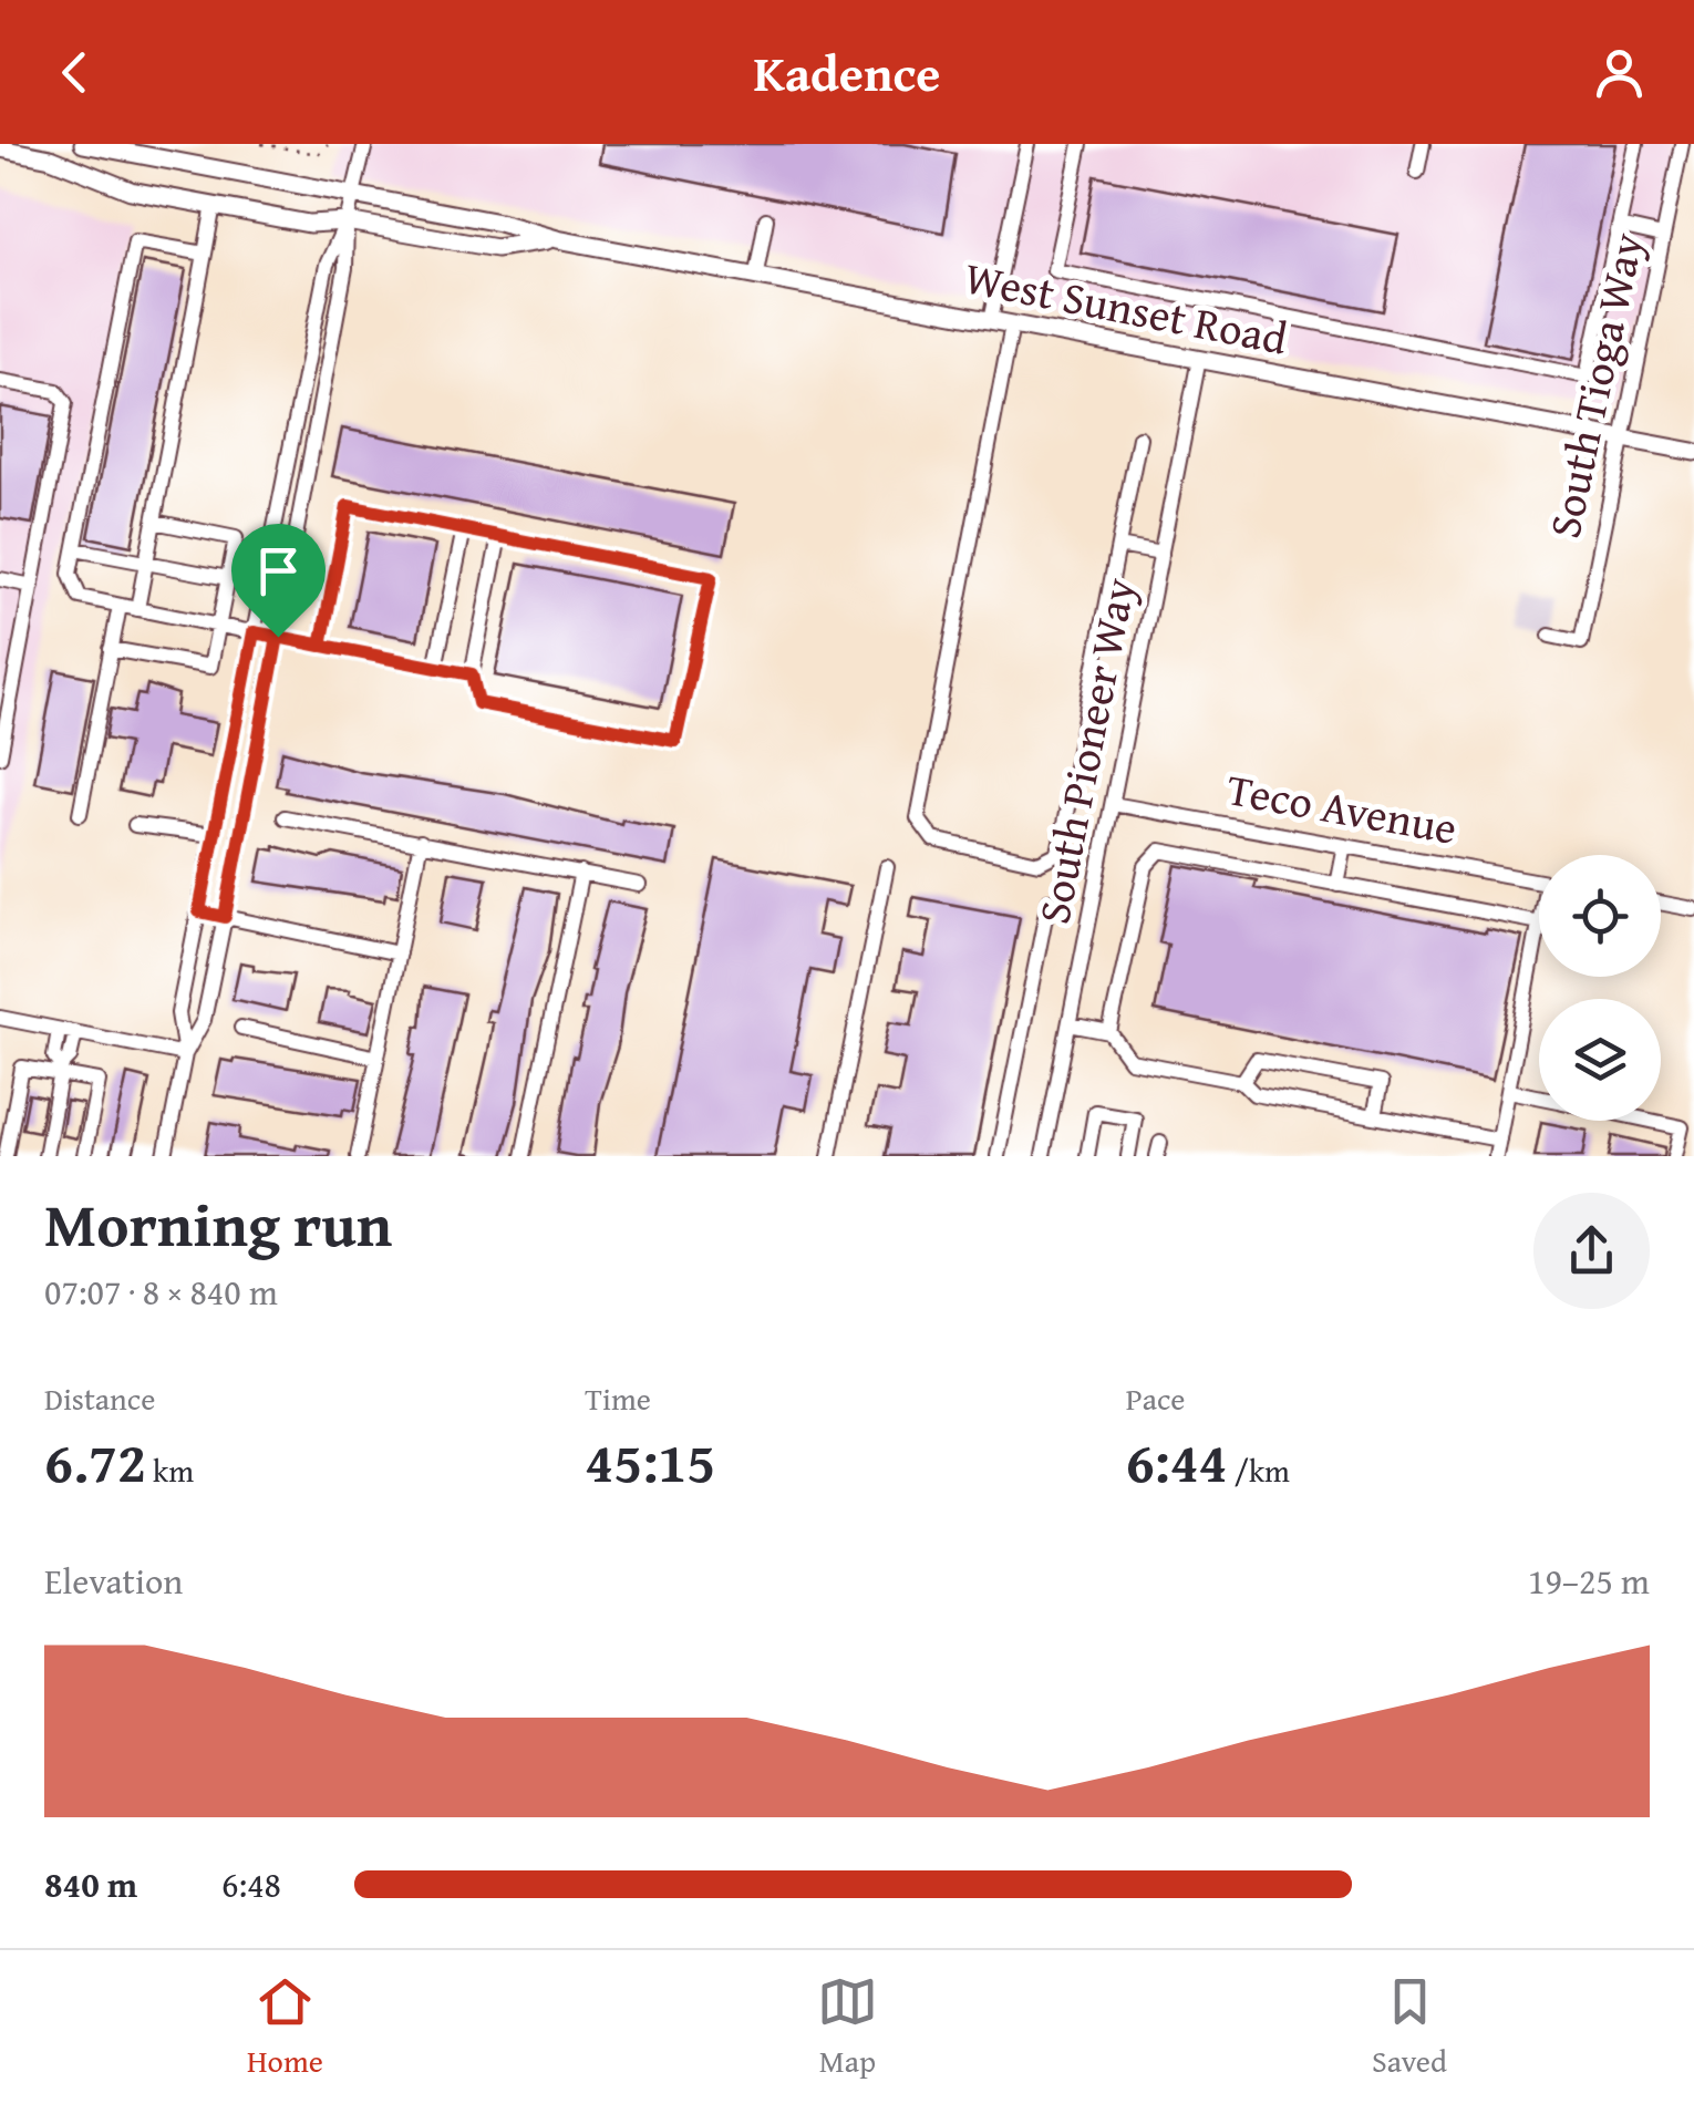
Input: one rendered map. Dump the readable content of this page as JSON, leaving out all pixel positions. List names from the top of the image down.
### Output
{
  "streets": {
    "main road": ["West Sunset Road"],
    "street": ["South Tioga Way", "South Pioneer Way", "Teco Avenue"]
  },
  "crossings": [
    ["West Sunset Road", "South Tioga Way"],
    ["West Sunset Road", "South Pioneer Way"],
    ["South Pioneer Way", "Teco Avenue"]
  ],
  "page": {
    "header": "Kadence",
    "heading": ["Morning run", "07:07 · 8 × 840 m"],
    "stats": [
      ["Distance", "6.72 km"],
      ["Time", "45:15"],
      ["Pace", "6:44 /km"]
    ],
    "chart": ["Elevation", "19–25 m"],
    "list": [
      {
        "name": "840 m",
        "note": "6:48"
      }
    ],
    "tabs": ["Home", "Map", "Saved"]
  }
}
